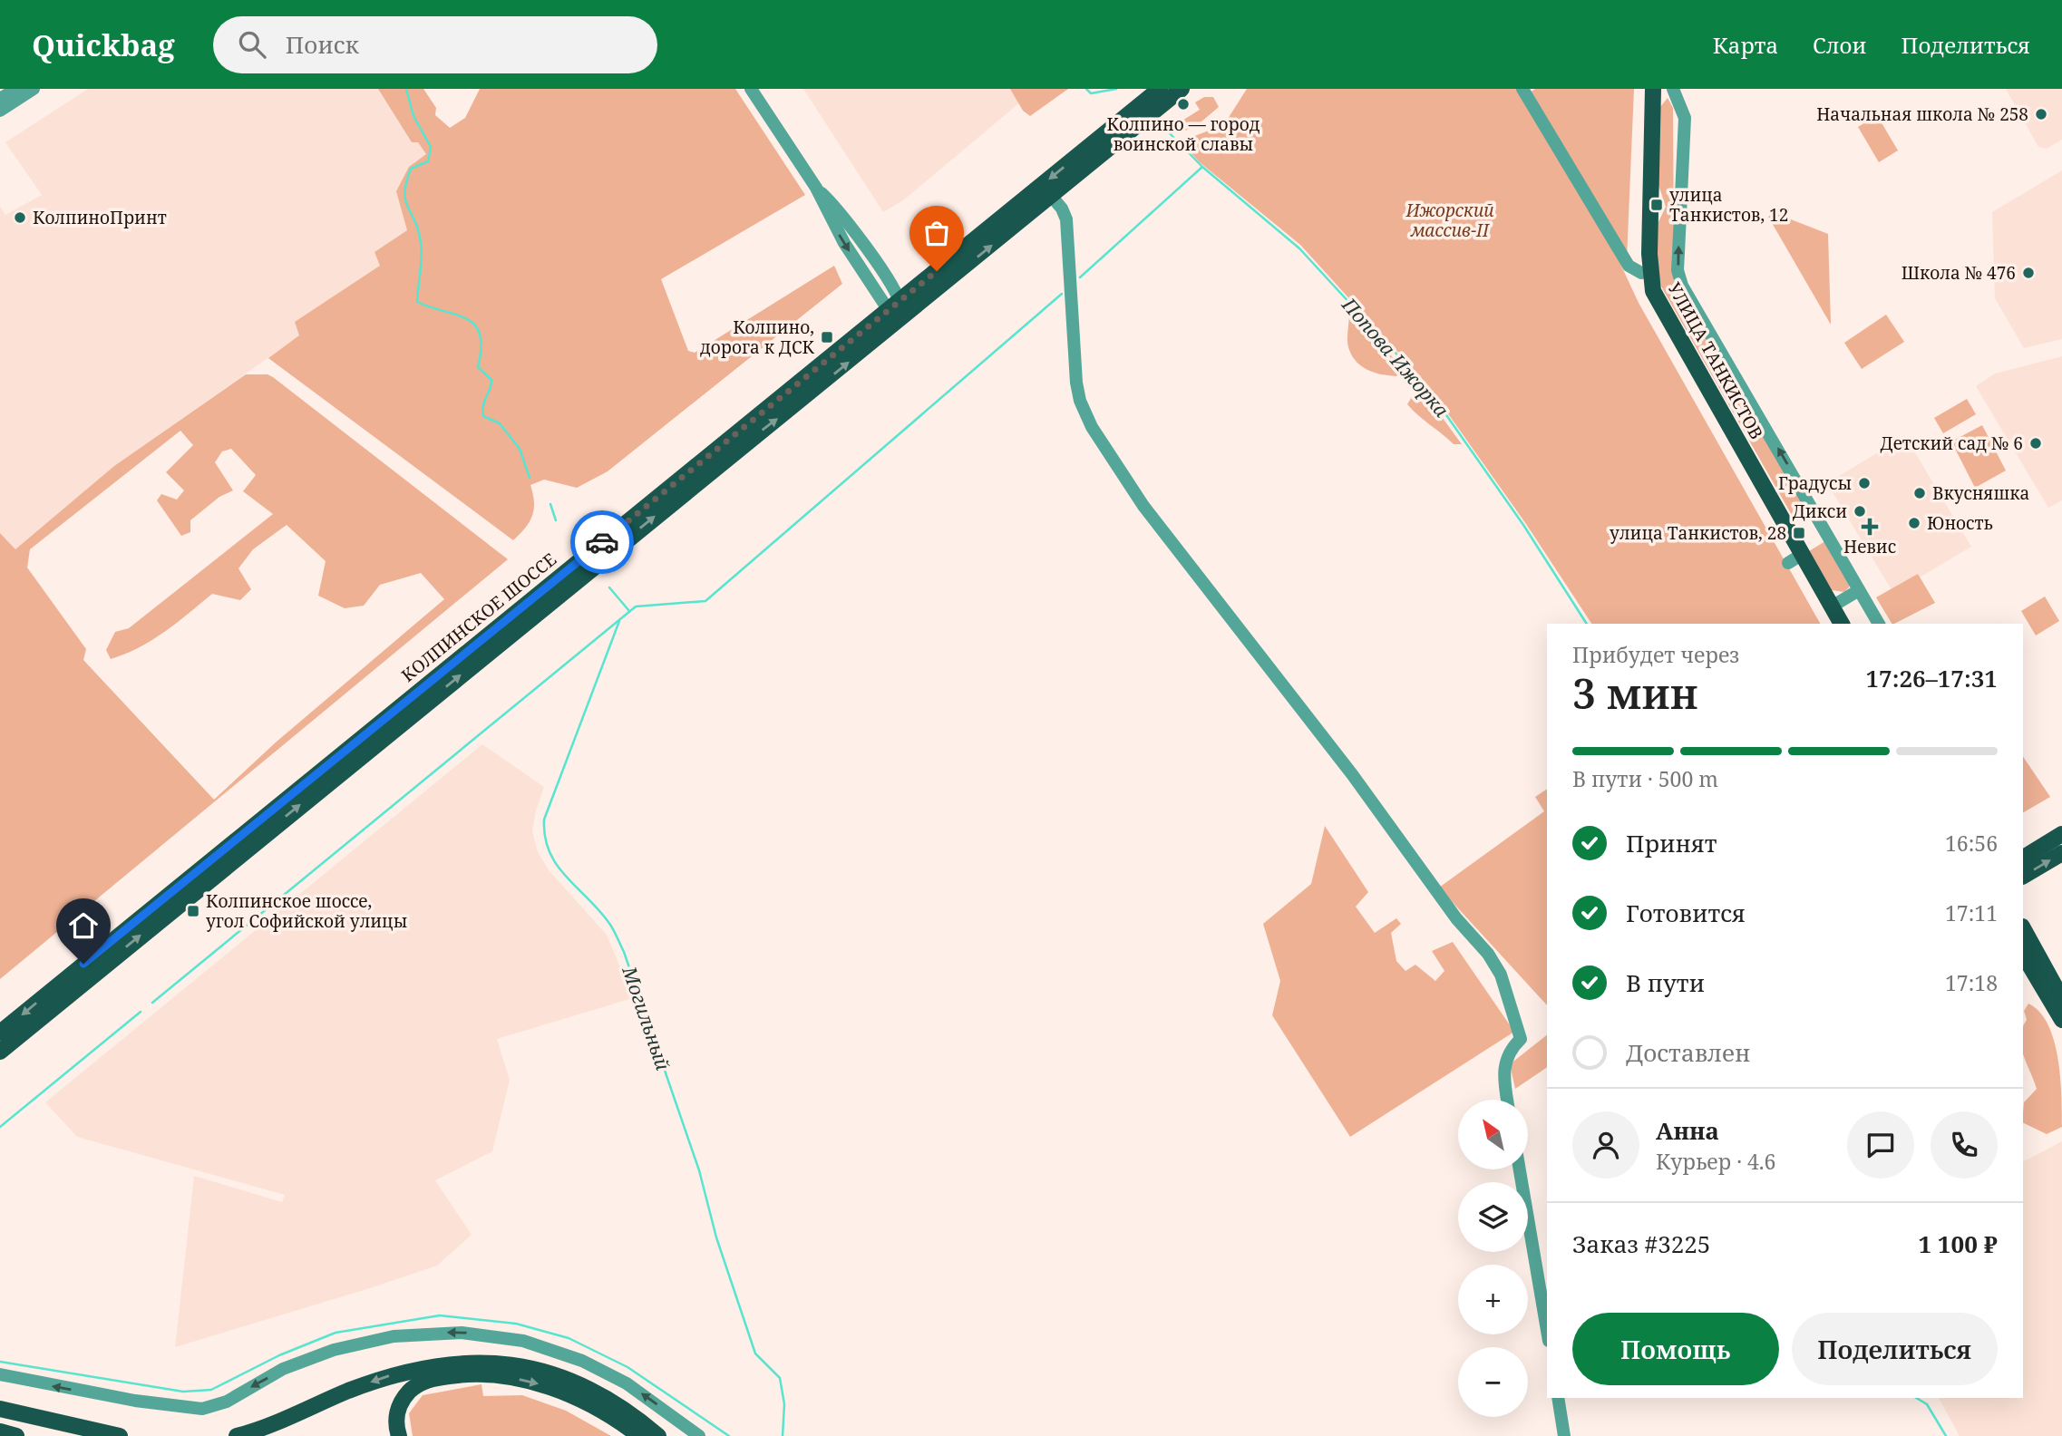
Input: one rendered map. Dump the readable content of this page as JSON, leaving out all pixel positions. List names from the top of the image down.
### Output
{
  "streets": {
    "main road": ["УЛИЦА ТАНКИСТОВ", "КОЛПИНСКОЕ ШОССЕ"]
  },
  "water": ["Попова Ижорка", "Могильный"],
  "parks": ["Ижорский массив-II"],
  "places": {
    "other": [
      "Колпино — город воинской славы",
      "Начальная школа № 258",
      "КолпиноПринт",
      "Школа № 476",
      "Детский сад № 6",
      "Градусы",
      "Вкусняшка",
      "Дикси",
      "Юность"
    ],
    "transit": [
      "улица Танкистов, 12",
      "Колпино, дорога к ДСК",
      "улица Танкистов, 28",
      "Колпинское шоссе, угол Софийской улицы"
    ],
    "health": ["Невис"]
  },
  "north": "top left",
  "page": {
    "header": "Quickbag",
    "search": "Поиск",
    "nav": ["Карта", "Слои", "Поделиться"],
    "heading": ["3 мин", "Прибудет через", "17:26–17:31"],
    "panel": [
      "Анна",
      "Курьер · 4.6",
      "Заказ #3225",
      "1 100 ₽"
    ],
    "bar": "В пути · 500 m",
    "list": [
      ["Принят", "16:56"],
      ["Готовится", "17:11"],
      ["В пути", "17:18"],
      "Доставлен"
    ],
    "map_buttons": ["+", "−"],
    "buttons": ["Помощь", "Поделиться"]
  }
}
